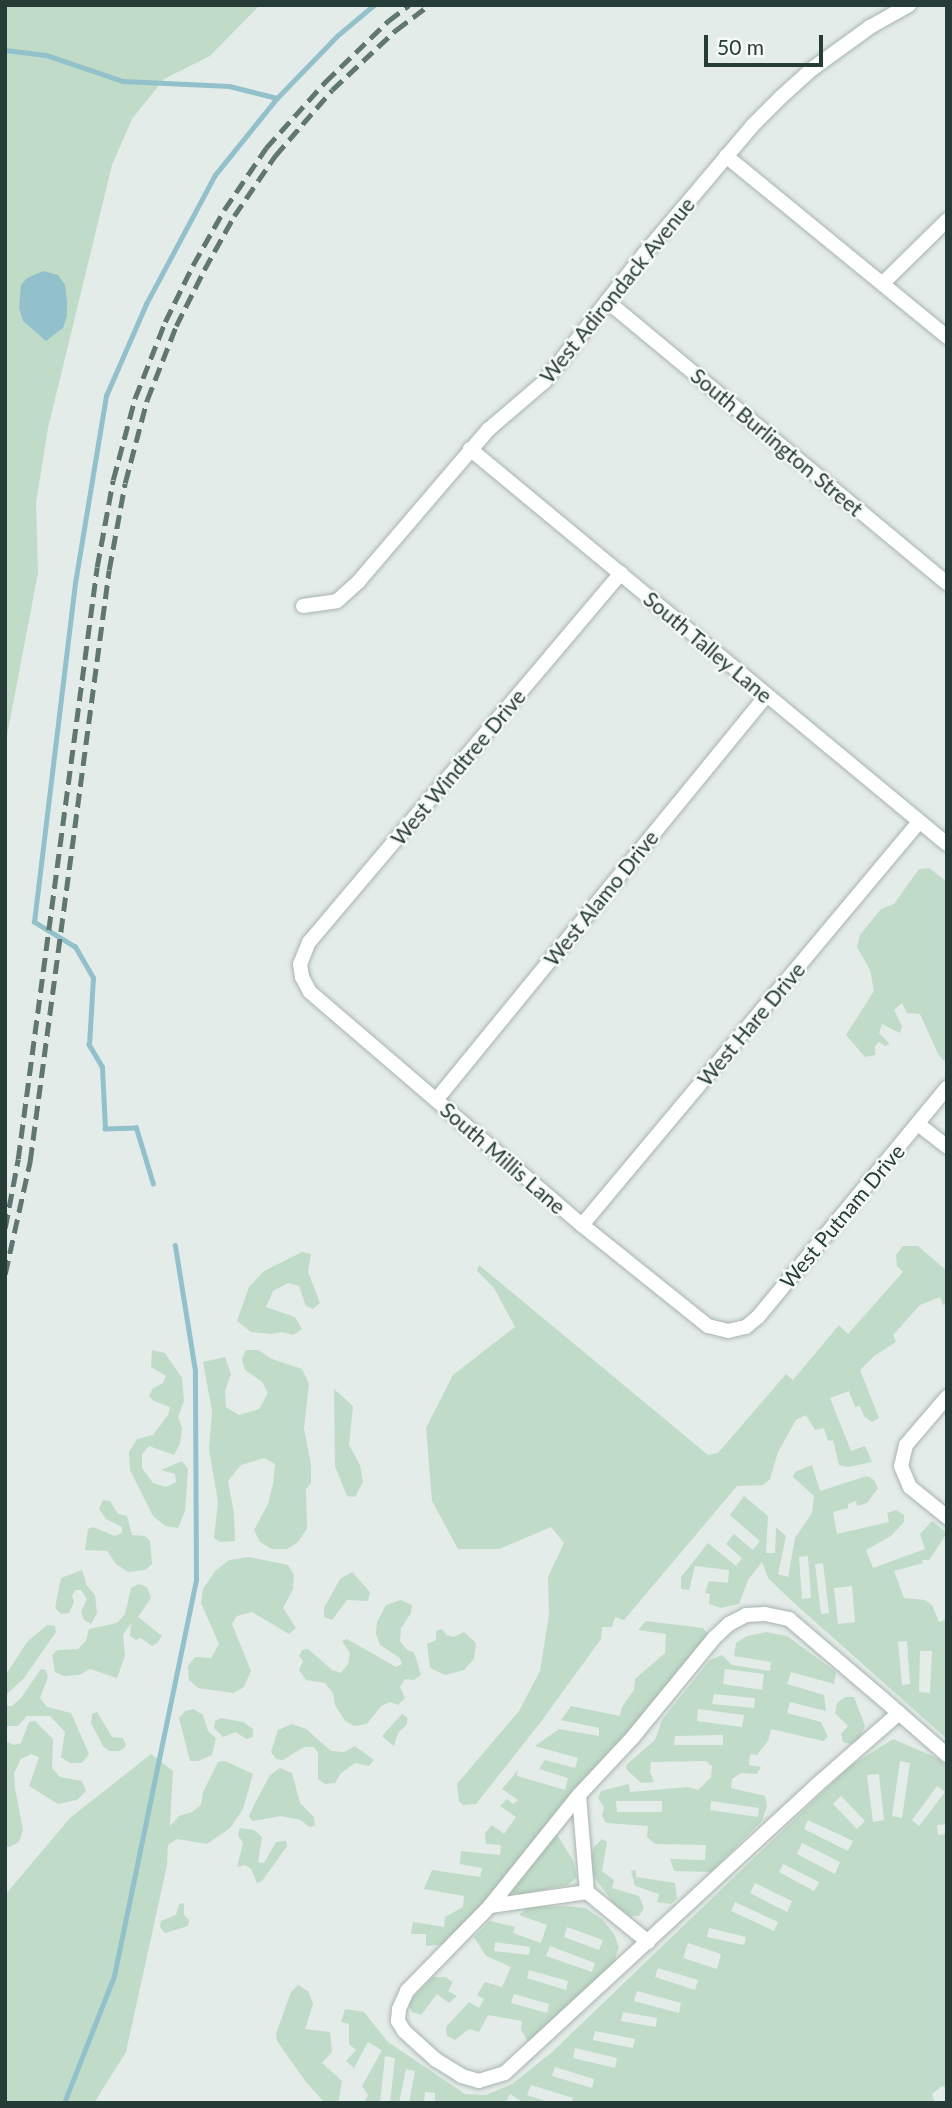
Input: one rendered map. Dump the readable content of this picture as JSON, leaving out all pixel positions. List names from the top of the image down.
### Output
{
  "streets": {
    "street": [
      "West Adirondack Avenue",
      "South Burlington Street",
      "South Talley Lane",
      "West Windtree Drive",
      "West Alamo Drive",
      "West Hare Drive",
      "South Millis Lane",
      "West Putnam Drive"
    ]
  },
  "crossings": [
    ["West Adirondack Avenue", "South Burlington Street"],
    ["West Adirondack Avenue", "South Talley Lane"],
    ["South Talley Lane", "West Windtree Drive"],
    ["South Talley Lane", "West Alamo Drive"],
    ["South Talley Lane", "West Hare Drive"],
    ["West Windtree Drive", "South Millis Lane"],
    ["West Alamo Drive", "South Millis Lane"],
    ["West Hare Drive", "South Millis Lane"],
    ["South Millis Lane", "West Putnam Drive"]
  ],
  "scale_bar": "50 m"
}
